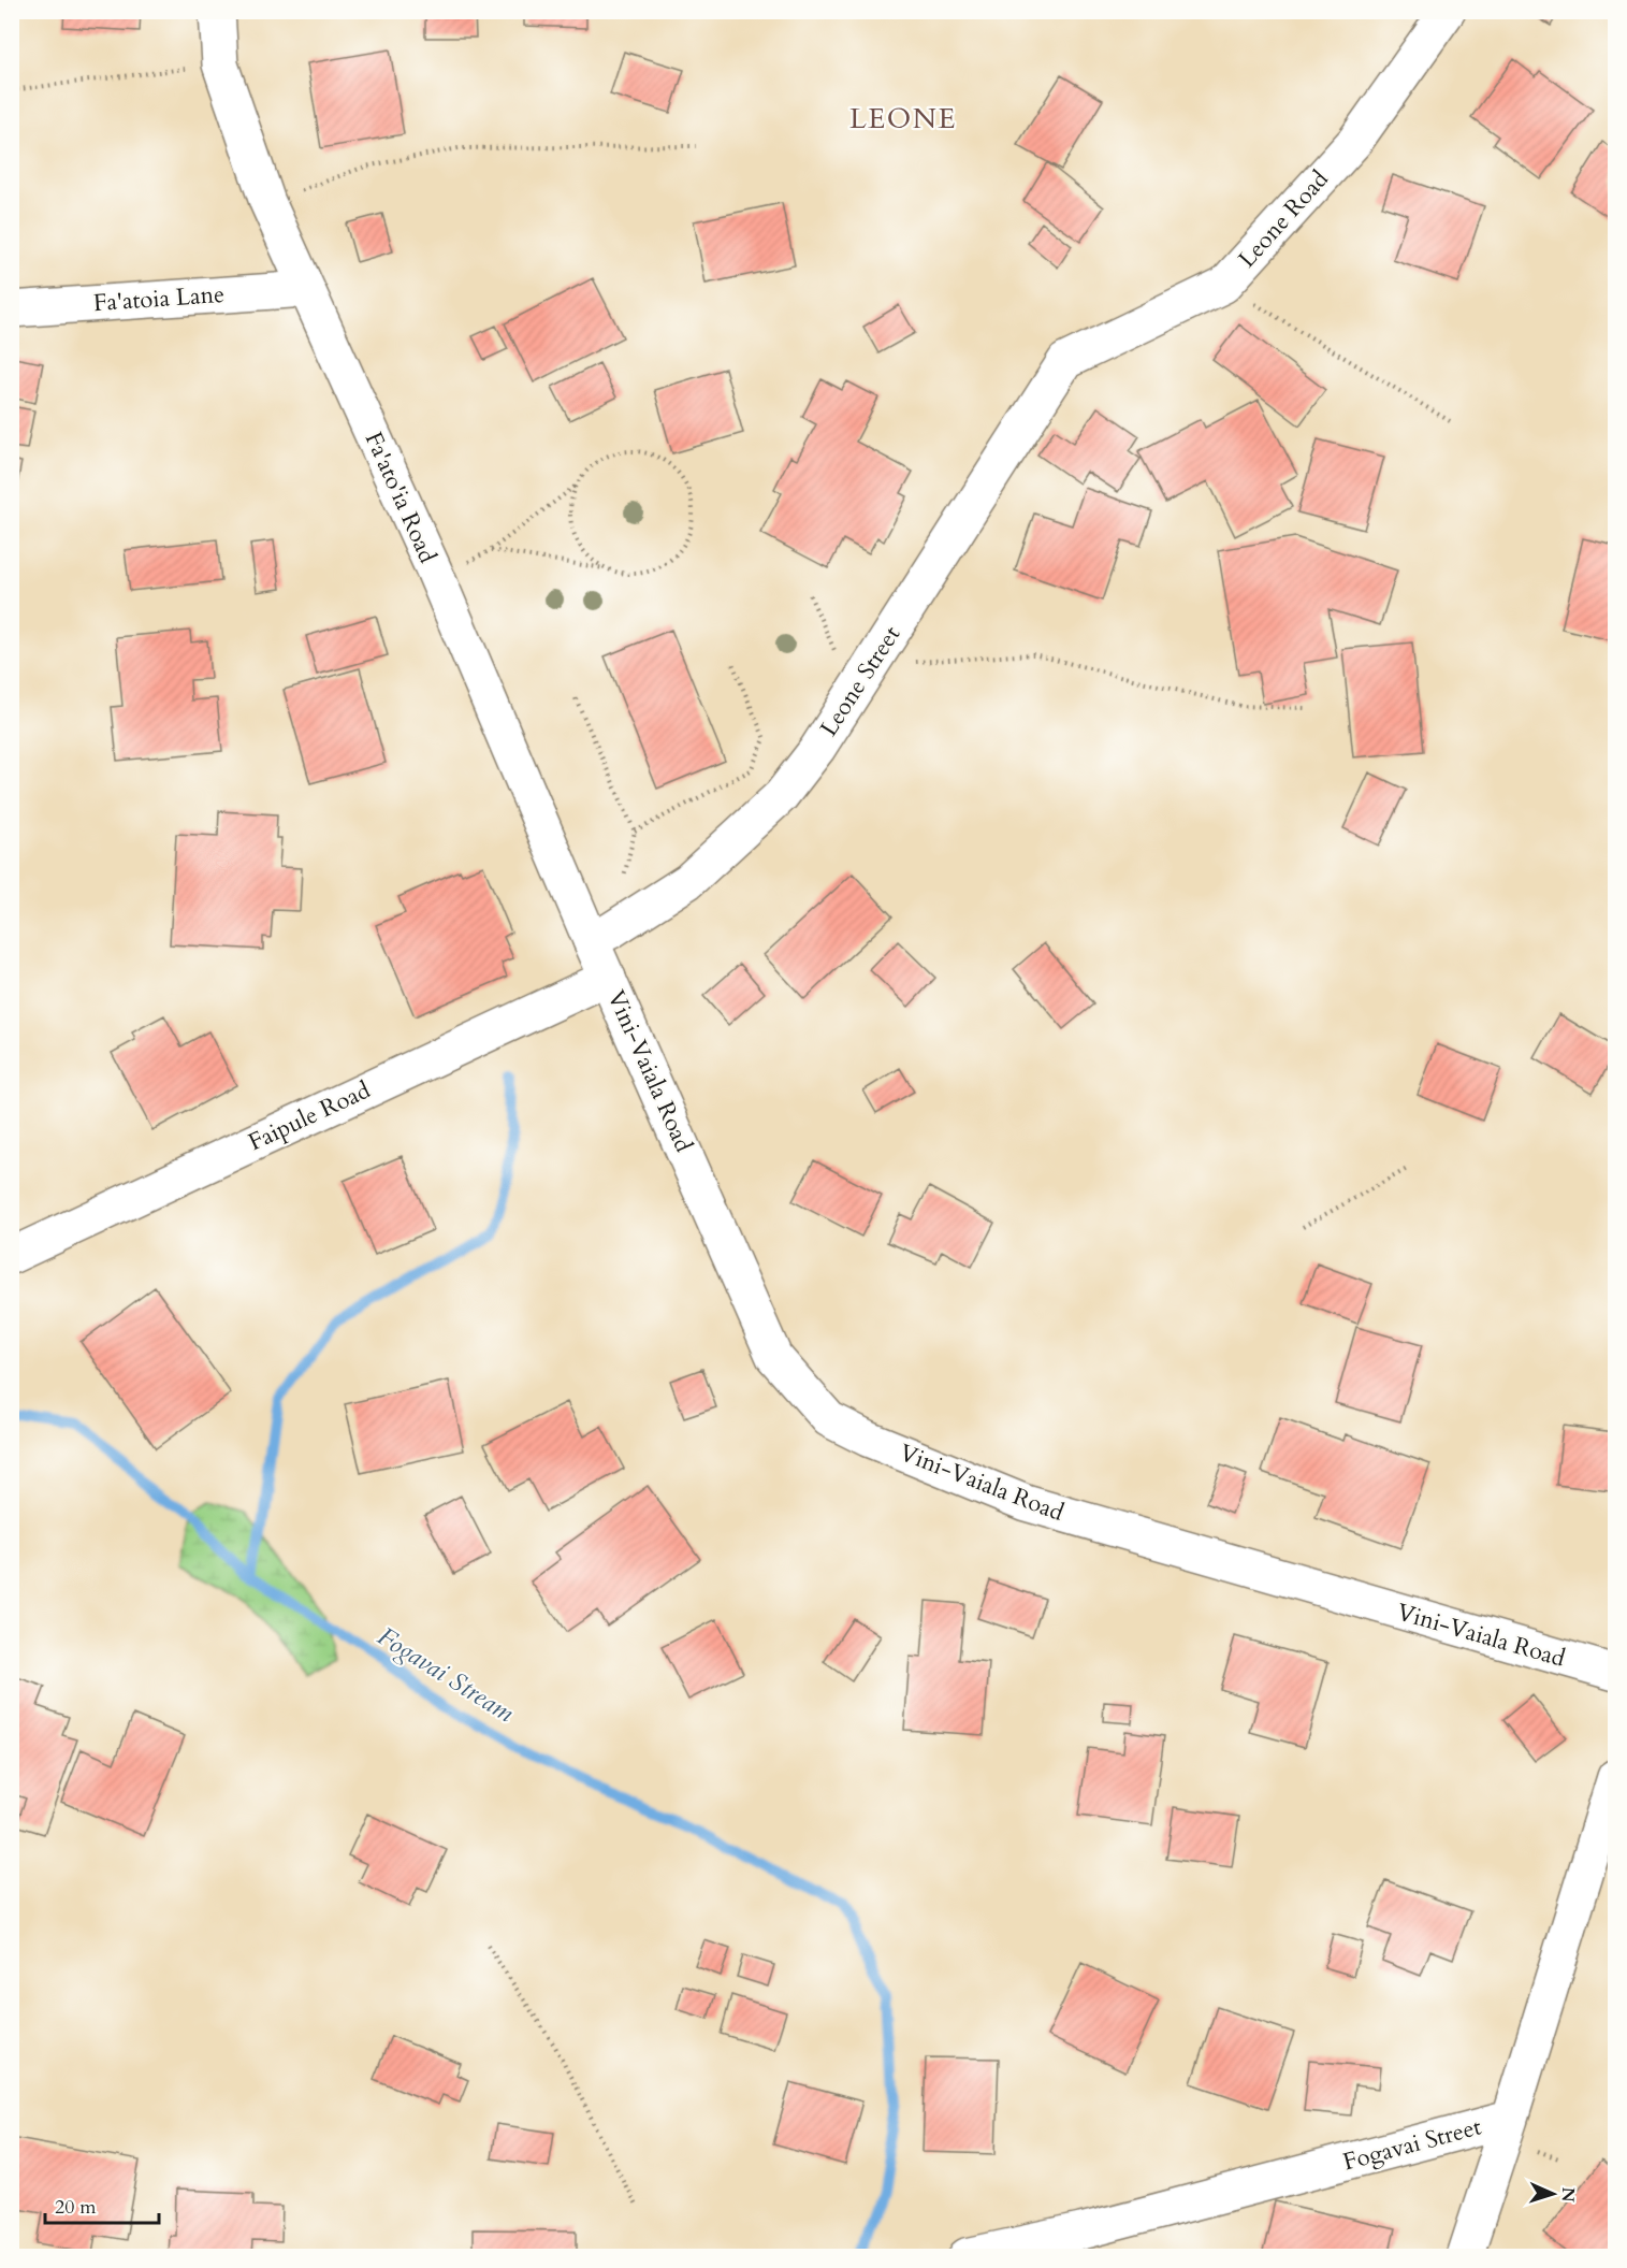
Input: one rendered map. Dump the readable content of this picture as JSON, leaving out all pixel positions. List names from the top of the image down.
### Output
{
  "streets": {
    "street": [
      "Leone Road",
      "Fa'atoia Lane",
      "Fa'ato'ia Road",
      "Leone Street",
      "Vini-Vaiala Road",
      "Faipule Road",
      "Fogavai Street"
    ]
  },
  "crossings": [
    ["Leone Road", "Leone Street"],
    ["Fa'atoia Lane", "Fa'ato'ia Road"],
    ["Fa'ato'ia Road", "Leone Street"],
    ["Fa'ato'ia Road", "Vini-Vaiala Road"],
    ["Fa'ato'ia Road", "Faipule Road"],
    ["Vini-Vaiala Road", "Faipule Road"]
  ],
  "districts": ["LEONE"],
  "water": ["Fogavai Stream"],
  "scale_bar": "20 m",
  "north": "right"
}
